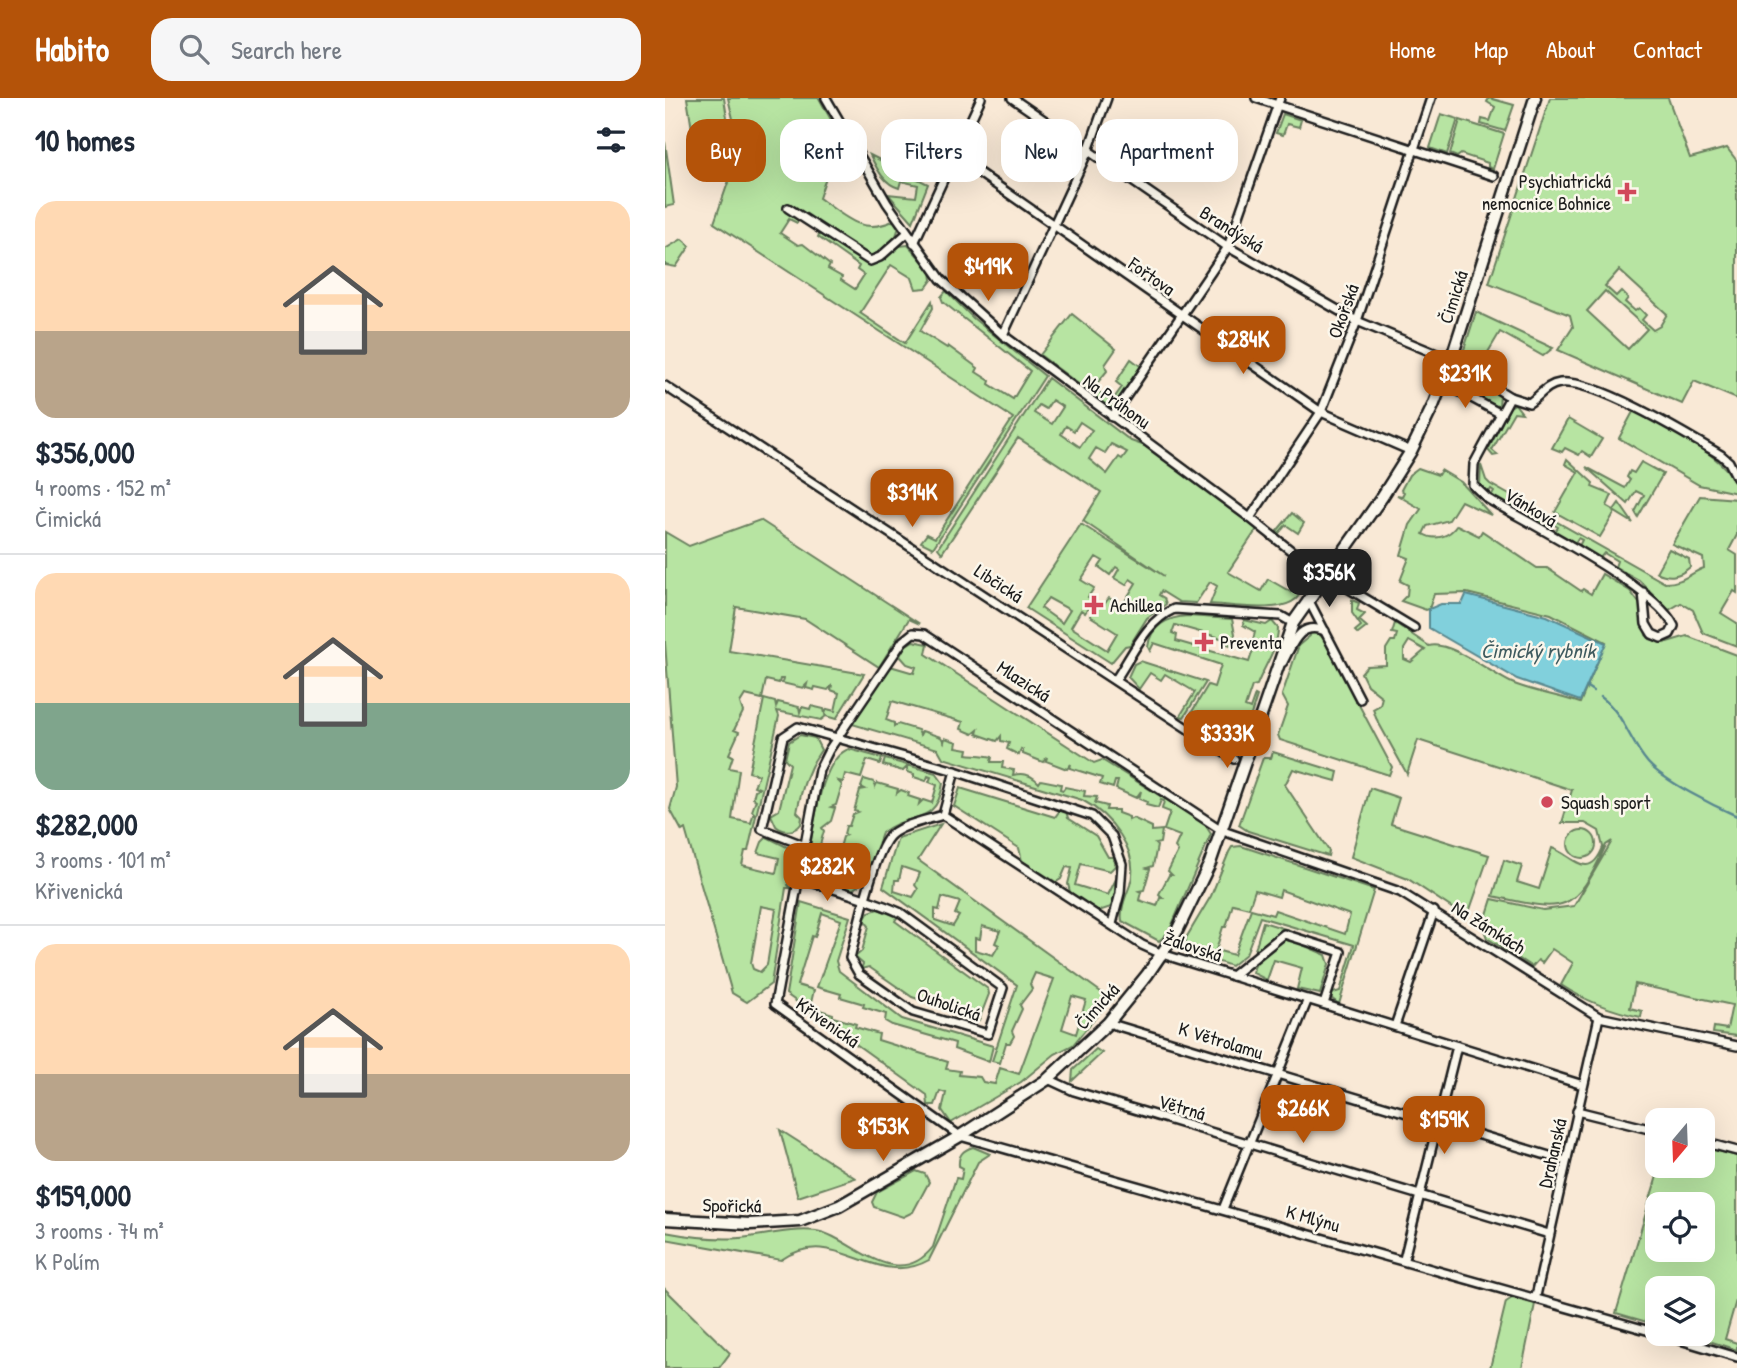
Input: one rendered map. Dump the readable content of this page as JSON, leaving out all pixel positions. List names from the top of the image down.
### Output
{
  "streets": {
    "street": [
      "Brandýská",
      "Fořtova",
      "Čimická",
      "Okořská",
      "Na Průhonu",
      "Vánková",
      "Libčická",
      "Mlazická",
      "Na Zámkách",
      "Žalovská",
      "Ouholická",
      "Křivenická",
      "K Větrolamu",
      "Větrná",
      "Drahanská",
      "Spořická",
      "K Mlýnu"
    ]
  },
  "crossings": [
    ["Brandýská", "Čimická"],
    ["Brandýská", "Okořská"],
    ["Fořtova", "Čimická"],
    ["Fořtova", "Okořská"],
    ["Čimická", "Na Průhonu"],
    ["Čimická", "Mlazická"],
    ["Čimická", "Na Zámkách"],
    ["Čimická", "Žalovská"],
    ["Čimická", "Křivenická"],
    ["Čimická", "K Větrolamu"],
    ["Čimická", "Větrná"],
    ["Čimická", "Spořická"],
    ["Čimická", "K Mlýnu"],
    ["Okořská", "Na Průhonu"],
    ["Mlazická", "Na Zámkách"],
    ["Mlazická", "Křivenická"],
    ["Na Zámkách", "Drahanská"],
    ["Žalovská", "Drahanská"],
    ["Křivenická", "K Mlýnu"],
    ["K Větrolamu", "Drahanská"],
    ["Větrná", "Drahanská"],
    ["Drahanská", "K Mlýnu"]
  ],
  "water": ["Čimický rybník"],
  "places": {
    "health": ["Psychiatrická nemocnice Bohnice", "Achillea", "Preventa"],
    "other": ["Squash sport"]
  },
  "north": "bottom",
  "page": {
    "header": "Habito",
    "search": "Search here",
    "nav": [
      "Home",
      "Map",
      "About",
      "Contact"
    ],
    "heading": "10 homes",
    "chip": [
      "Buy",
      "Rent",
      "Filters",
      "New",
      "Apartment"
    ],
    "list": [
      {
        "name": "$356,000",
        "note": "4 rooms · 152 m² · Čimická"
      },
      {
        "name": "$282,000",
        "note": "3 rooms · 101 m² · Křivenická"
      },
      {
        "name": "$159,000",
        "note": "3 rooms · 74 m² · K Polím"
      }
    ],
    "price": [
      "$419K",
      "$284K",
      "$231K",
      "$314K",
      "$356K",
      "$333K",
      "$282K",
      "$266K",
      "$159K",
      "$153K"
    ]
  }
}
